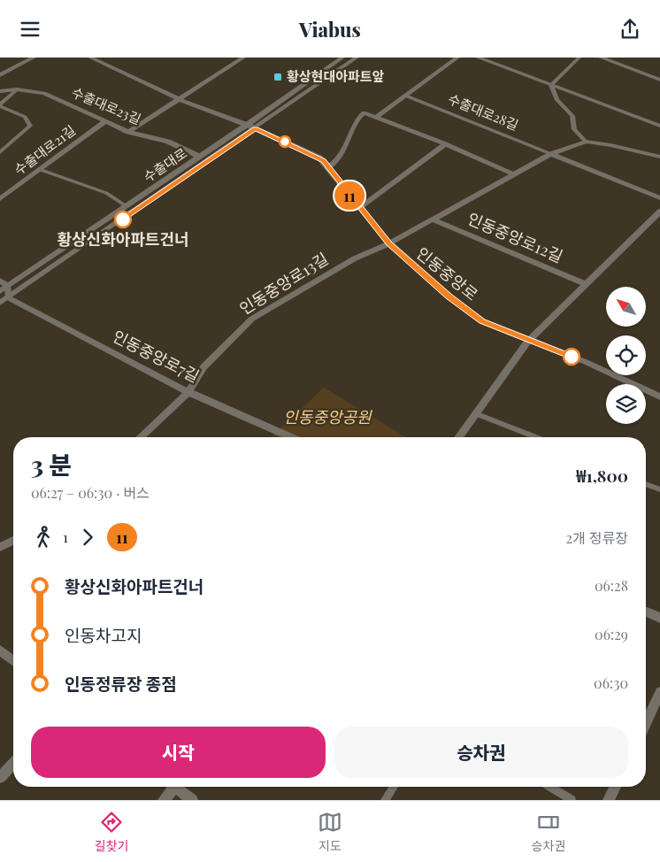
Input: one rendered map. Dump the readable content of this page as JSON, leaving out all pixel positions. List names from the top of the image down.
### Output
{
  "streets": {
    "street": [
      "수출대로23길",
      "수출대로21길",
      "수출대로",
      "인동중앙로12길",
      "인동중앙로",
      "인동중앙로13길",
      "인동중앙로7길"
    ],
    "lane": ["수출대로28길"]
  },
  "crossings": [
    ["수출대로23길", "수출대로21길"],
    ["수출대로23길", "수출대로"],
    ["수출대로28길", "인동중앙로"],
    ["수출대로", "인동중앙로"],
    ["수출대로", "인동중앙로7길"],
    ["인동중앙로12길", "인동중앙로"],
    ["인동중앙로", "인동중앙로13길"],
    ["인동중앙로13길", "인동중앙로7길"]
  ],
  "parks": ["인동중앙공원"],
  "places": {
    "transit": ["황상현대아파트앞"],
    "other": ["황상신화아파트건너"]
  },
  "lines": ["bus line 11"],
  "north": "top left",
  "page": {
    "header": "Viabus",
    "on_map": "11",
    "heading": ["3 분", "06:27 – 06:30 · 버스", "₩1,800"],
    "legs": ["1", "11", "2개 정류장"],
    "list": [
      {
        "name": "황상신화아파트건너",
        "value": "06:28"
      },
      {
        "name": "인동차고지",
        "value": "06:29"
      },
      {
        "name": "인동정류장 종점",
        "value": "06:30"
      }
    ],
    "buttons": ["시작", "승차권"],
    "tabs": ["길찾기", "지도", "승차권"]
  }
}
